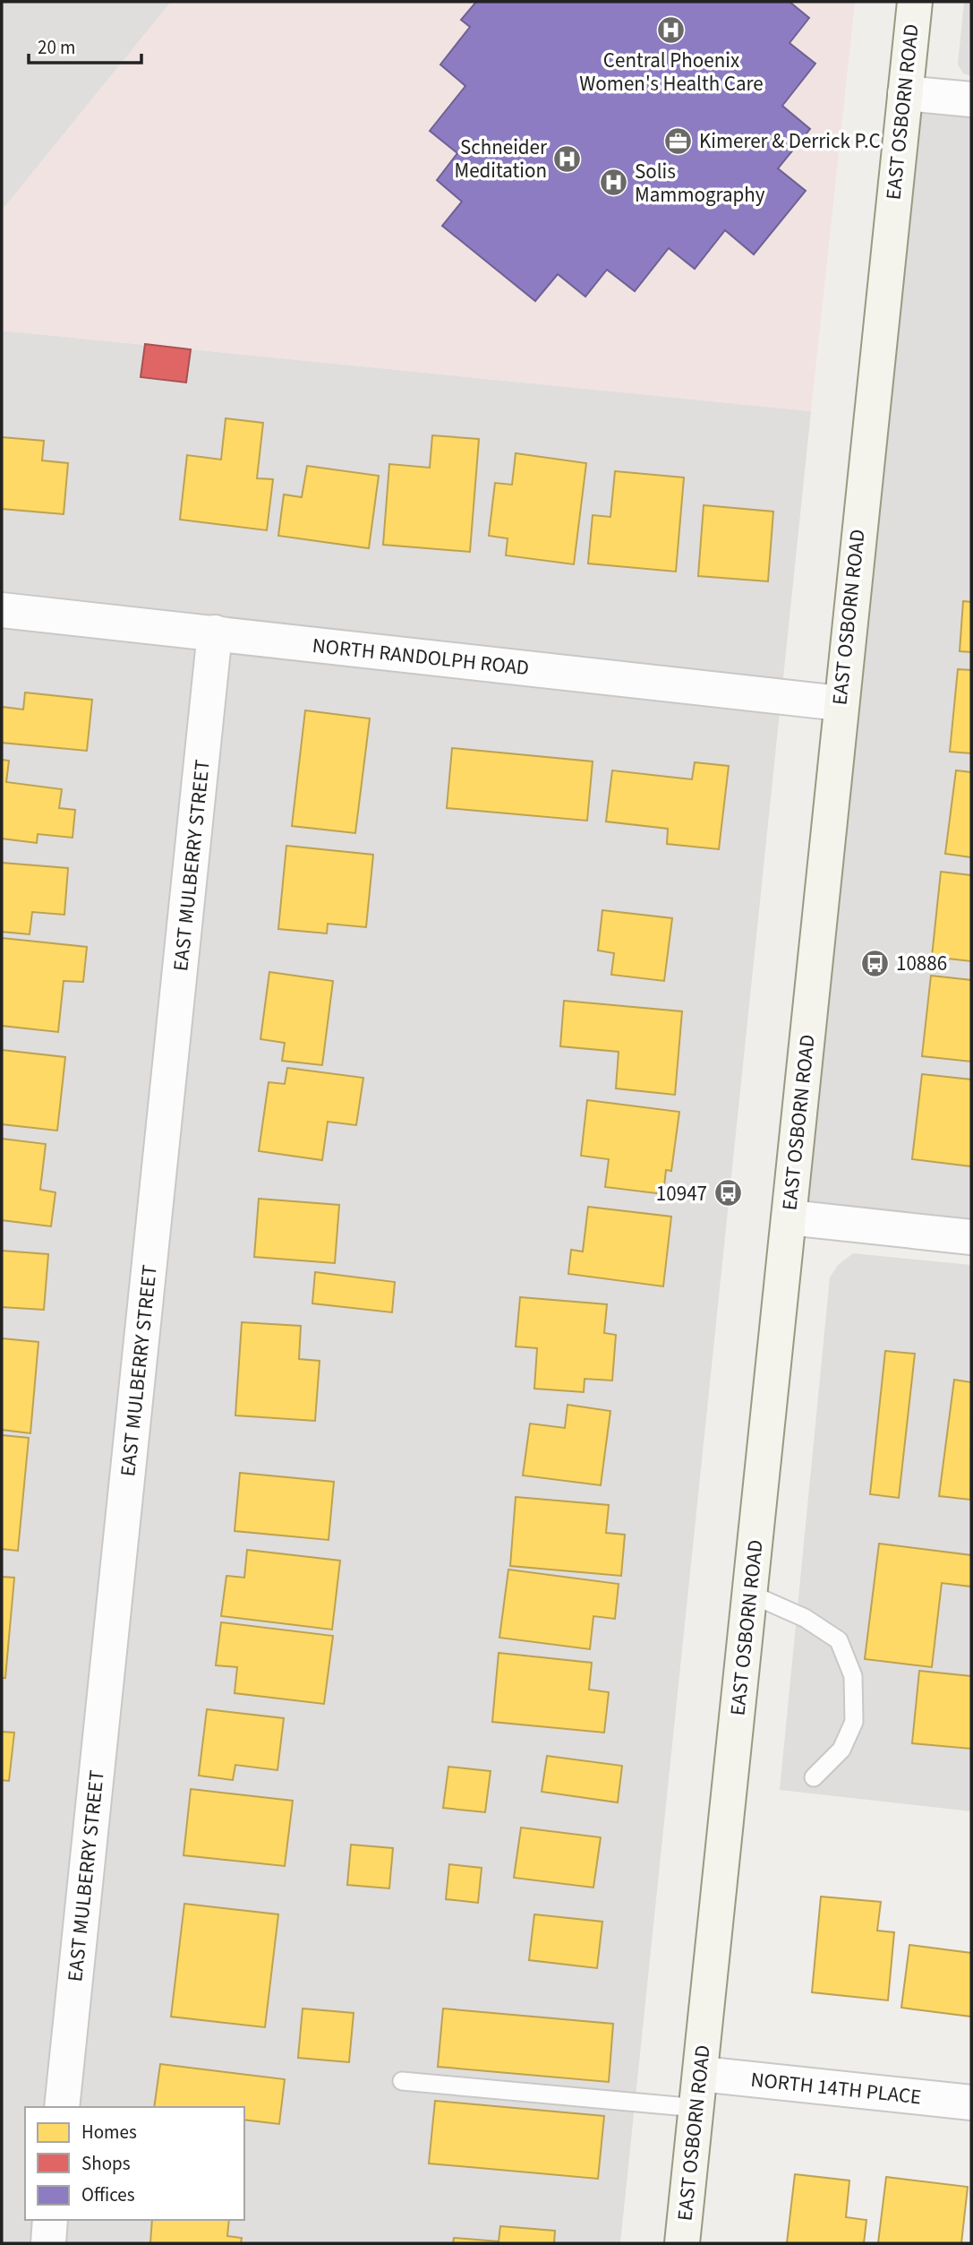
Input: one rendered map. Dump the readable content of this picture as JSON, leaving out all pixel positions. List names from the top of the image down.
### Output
{
  "streets": {
    "main road": ["EAST OSBORN ROAD"],
    "street": ["NORTH RANDOLPH ROAD", "EAST MULBERRY STREET", "NORTH 14TH PLACE"]
  },
  "crossings": [
    ["EAST OSBORN ROAD", "NORTH RANDOLPH ROAD"],
    ["EAST OSBORN ROAD", "NORTH 14TH PLACE"],
    ["NORTH RANDOLPH ROAD", "EAST MULBERRY STREET"]
  ],
  "places": {
    "hospital": ["Central Phoenix Women's Health Care", "Schneider Meditation", "Solis Mammography"],
    "office": ["Kimerer & Derrick P.C"],
    "bus stop": ["10886", "10947"]
  },
  "legend": ["Homes", "Shops", "Offices"],
  "scale_bar": "20 m"
}
